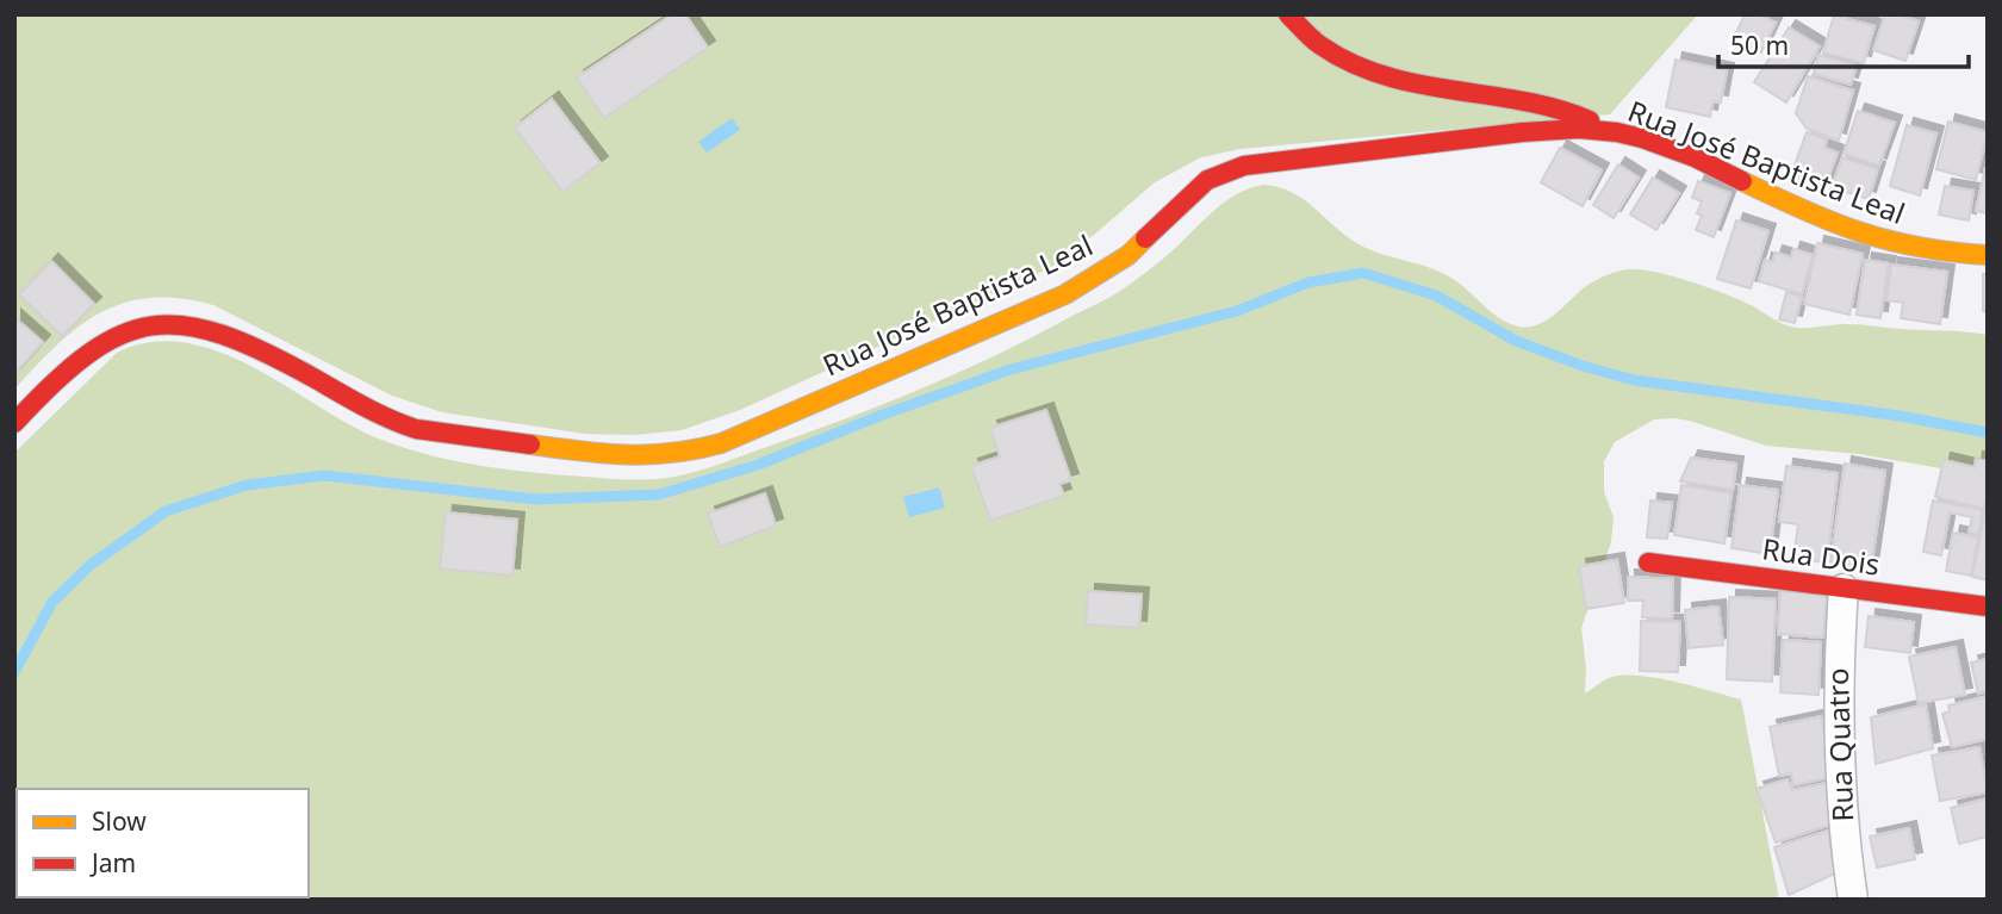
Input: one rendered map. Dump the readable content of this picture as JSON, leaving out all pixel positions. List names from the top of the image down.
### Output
{
  "streets": {
    "street": ["Rua José Baptista Leal", "Rua Dois", "Rua Quatro"]
  },
  "crossings": [
    ["Rua Dois", "Rua Quatro"]
  ],
  "legend": ["Slow", "Jam"],
  "scale_bar": "50 m"
}
